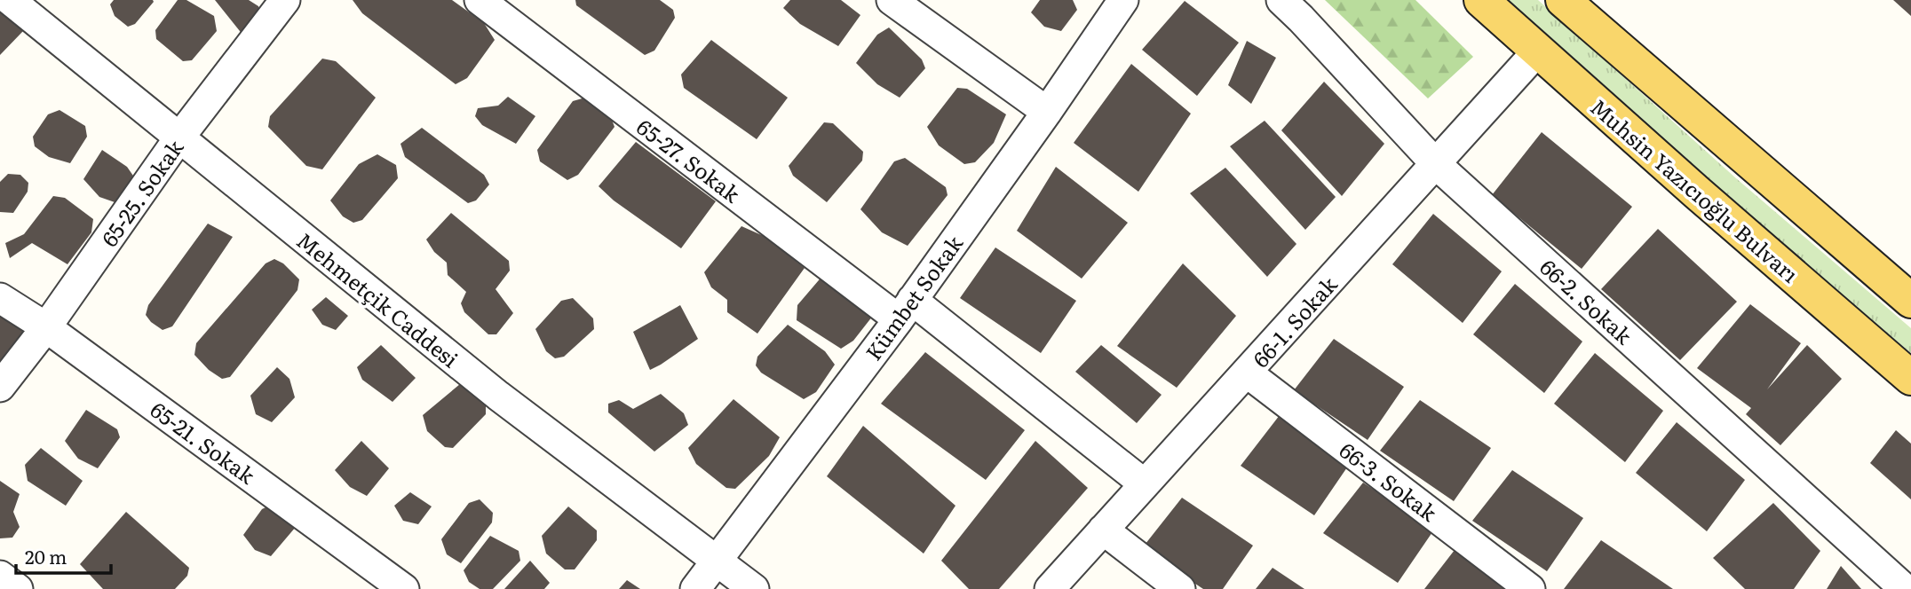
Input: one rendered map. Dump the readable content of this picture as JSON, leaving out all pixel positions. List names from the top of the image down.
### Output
{
  "streets": {
    "main road": ["Muhsin Yazıcıoğlu Bulvarı"],
    "street": [
      "65-27. Sokak",
      "65-25. Sokak",
      "Kümbet Sokak",
      "Mehmetçik Caddesi",
      "66-2. Sokak",
      "66-1. Sokak",
      "65-21. Sokak",
      "66-3. Sokak"
    ]
  },
  "crossings": [
    ["65-27. Sokak", "Kümbet Sokak"],
    ["65-27. Sokak", "66-1. Sokak"],
    ["Muhsin Yazıcıoğlu Bulvarı", "66-1. Sokak"],
    ["65-25. Sokak", "Mehmetçik Caddesi"],
    ["65-25. Sokak", "65-21. Sokak"],
    ["Kümbet Sokak", "Mehmetçik Caddesi"],
    ["66-2. Sokak", "66-1. Sokak"],
    ["66-1. Sokak", "66-3. Sokak"]
  ],
  "scale_bar": "20 m"
}
